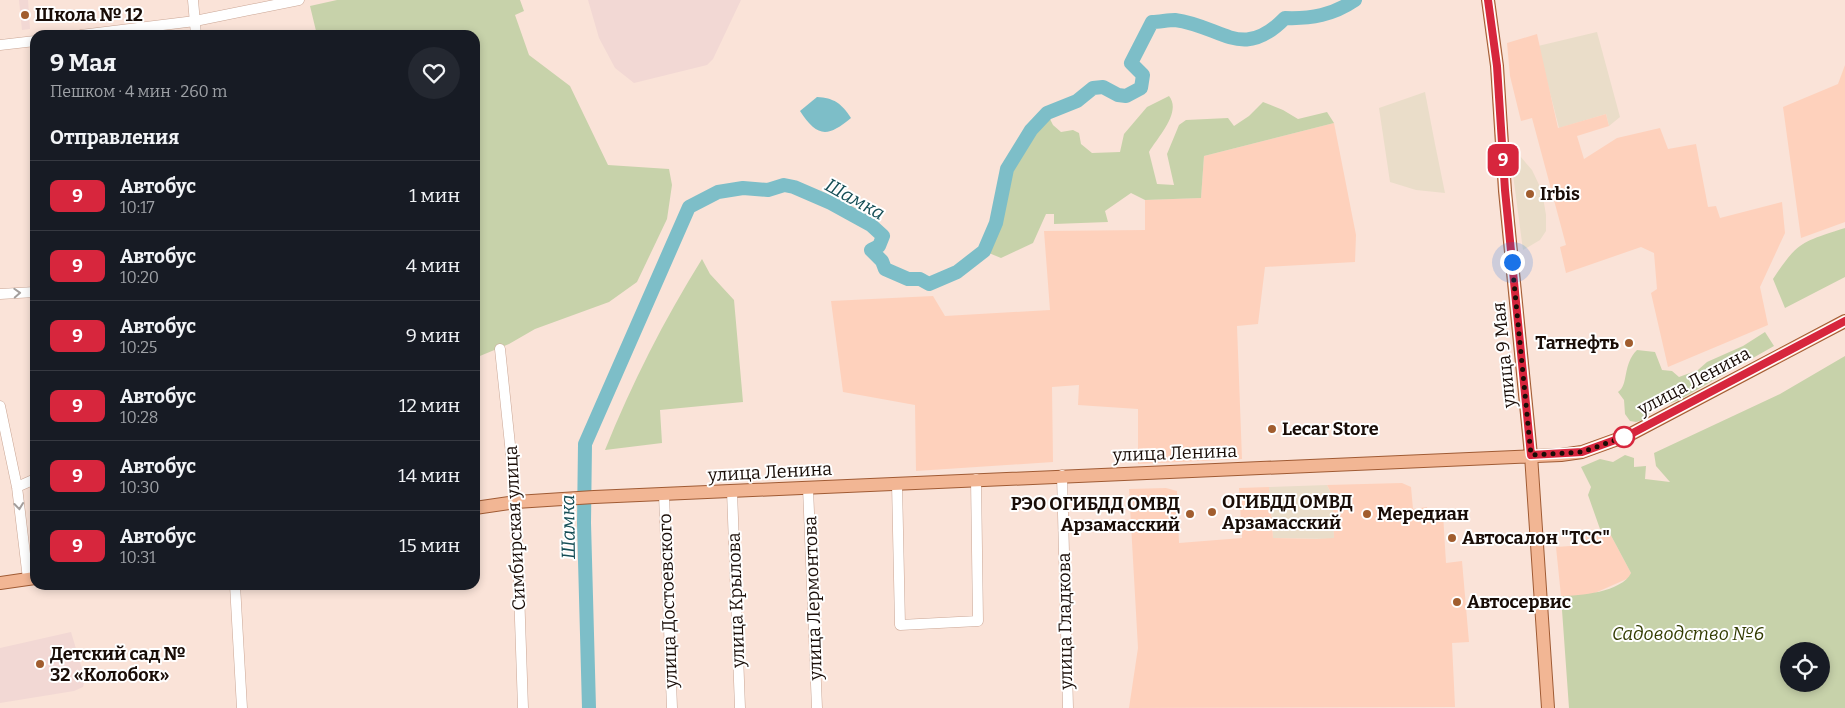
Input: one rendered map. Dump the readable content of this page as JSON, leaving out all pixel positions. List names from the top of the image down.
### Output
{
  "streets": {
    "main road": ["улица 9 Мая", "улица Ленина"],
    "street": [
      "Симбирская улица",
      "улица Лермонтова",
      "улица Крылова",
      "улица Достоевского",
      "улица Гладкова"
    ]
  },
  "crossings": [
    ["улица 9 Мая", "улица Ленина"],
    ["улица Ленина", "Симбирская улица"],
    ["улица Ленина", "улица Лермонтова"],
    ["улица Ленина", "улица Крылова"],
    ["улица Ленина", "улица Достоевского"],
    ["улица Ленина", "улица Гладкова"]
  ],
  "water": ["Шамка"],
  "parks": ["Садоводство №6"],
  "places": [
    "Школа № 12",
    "Irbis",
    "Татнефть",
    "Lecar Store",
    "ОГИБДД ОМВД Арзамасский",
    "РЭО ОГИБДД ОМВД Арзамасский",
    "Мередиан",
    "Автосалон \"ТСС\"",
    "Автосервис",
    "Детский сад № 32 «Колобок»"
  ],
  "lines": ["bus line 9"],
  "page": {
    "on_map": "9",
    "heading": [
      ["9 Мая", "Пешком · 4 мин · 260 m"],
      "Отправления"
    ],
    "list": [
      {
        "mark": "9",
        "name": "Автобус",
        "note": "10:17",
        "value": "1 мин"
      },
      {
        "mark": "9",
        "name": "Автобус",
        "note": "10:20",
        "value": "4 мин"
      },
      {
        "mark": "9",
        "name": "Автобус",
        "note": "10:25",
        "value": "9 мин"
      },
      {
        "mark": "9",
        "name": "Автобус",
        "note": "10:28",
        "value": "12 мин"
      },
      {
        "mark": "9",
        "name": "Автобус",
        "note": "10:30",
        "value": "14 мин"
      },
      {
        "mark": "9",
        "name": "Автобус",
        "note": "10:31",
        "value": "15 мин"
      }
    ]
  }
}
